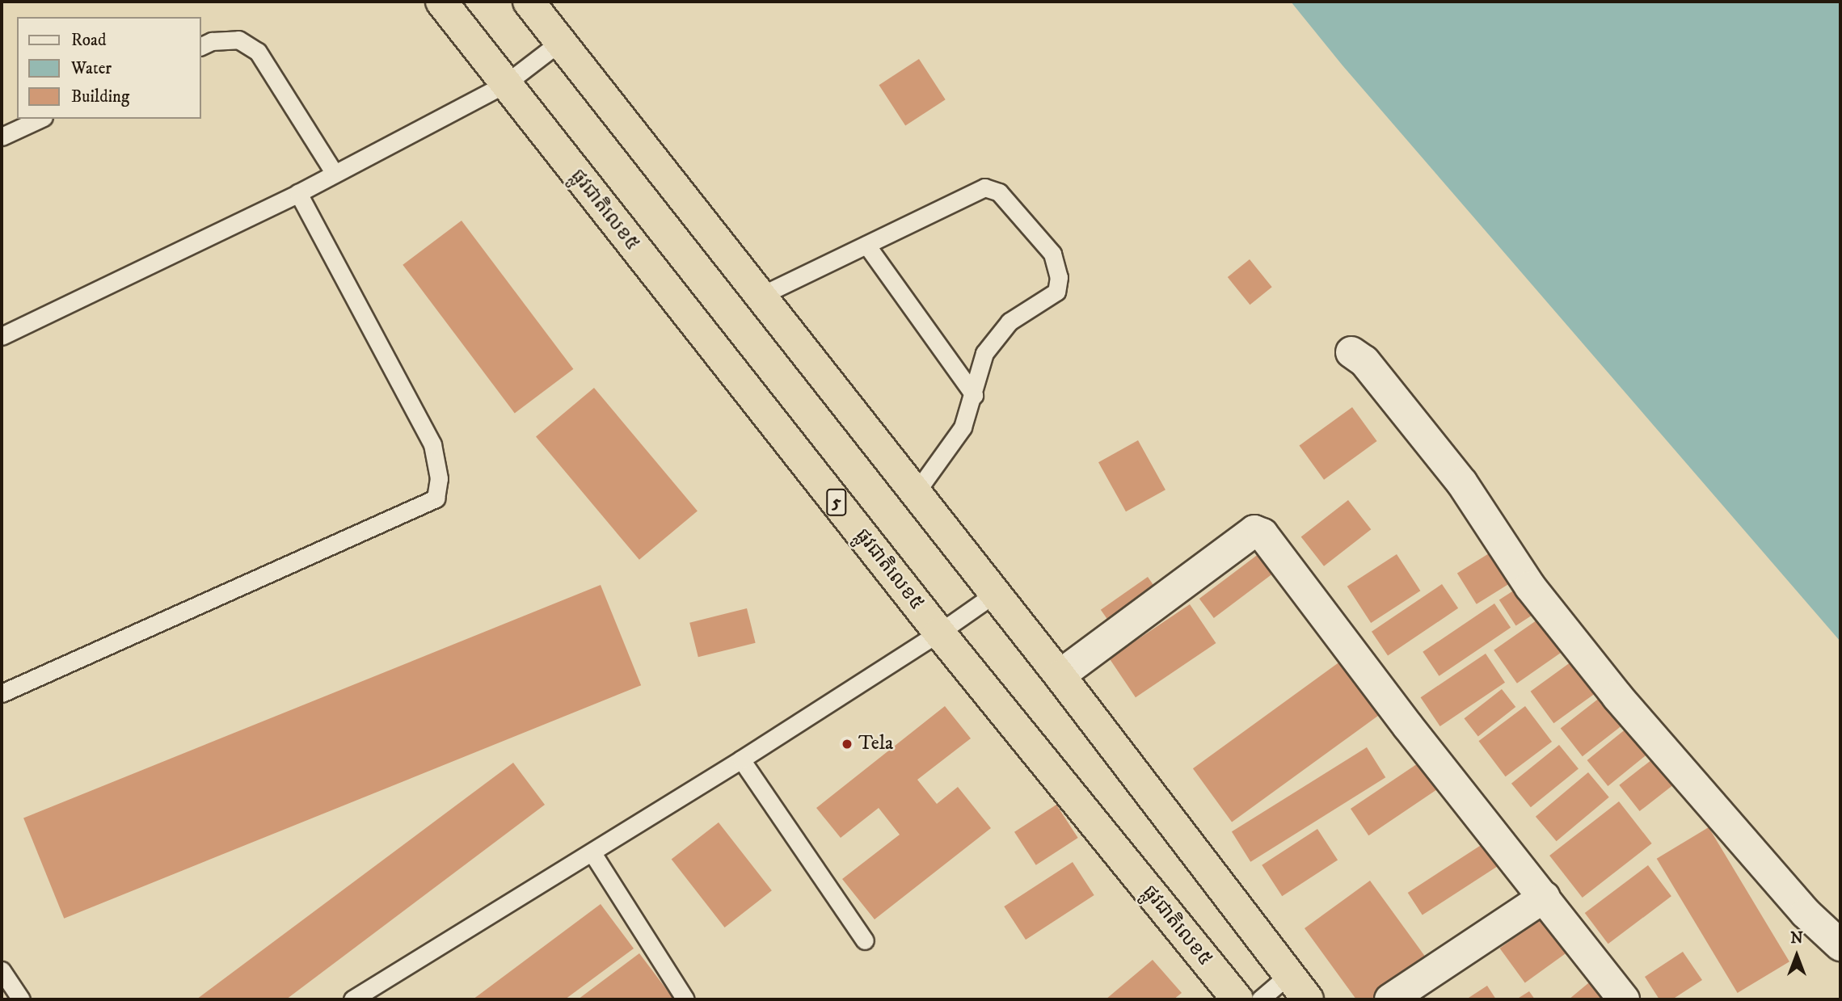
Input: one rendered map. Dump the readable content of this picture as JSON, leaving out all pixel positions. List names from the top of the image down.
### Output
{
  "streets": {
    "highway": ["ផ្លូវជាតិលេខ៥", "5"]
  },
  "places": ["Tela"],
  "legend": ["Road", "Water", "Building"],
  "north": "top"
}
